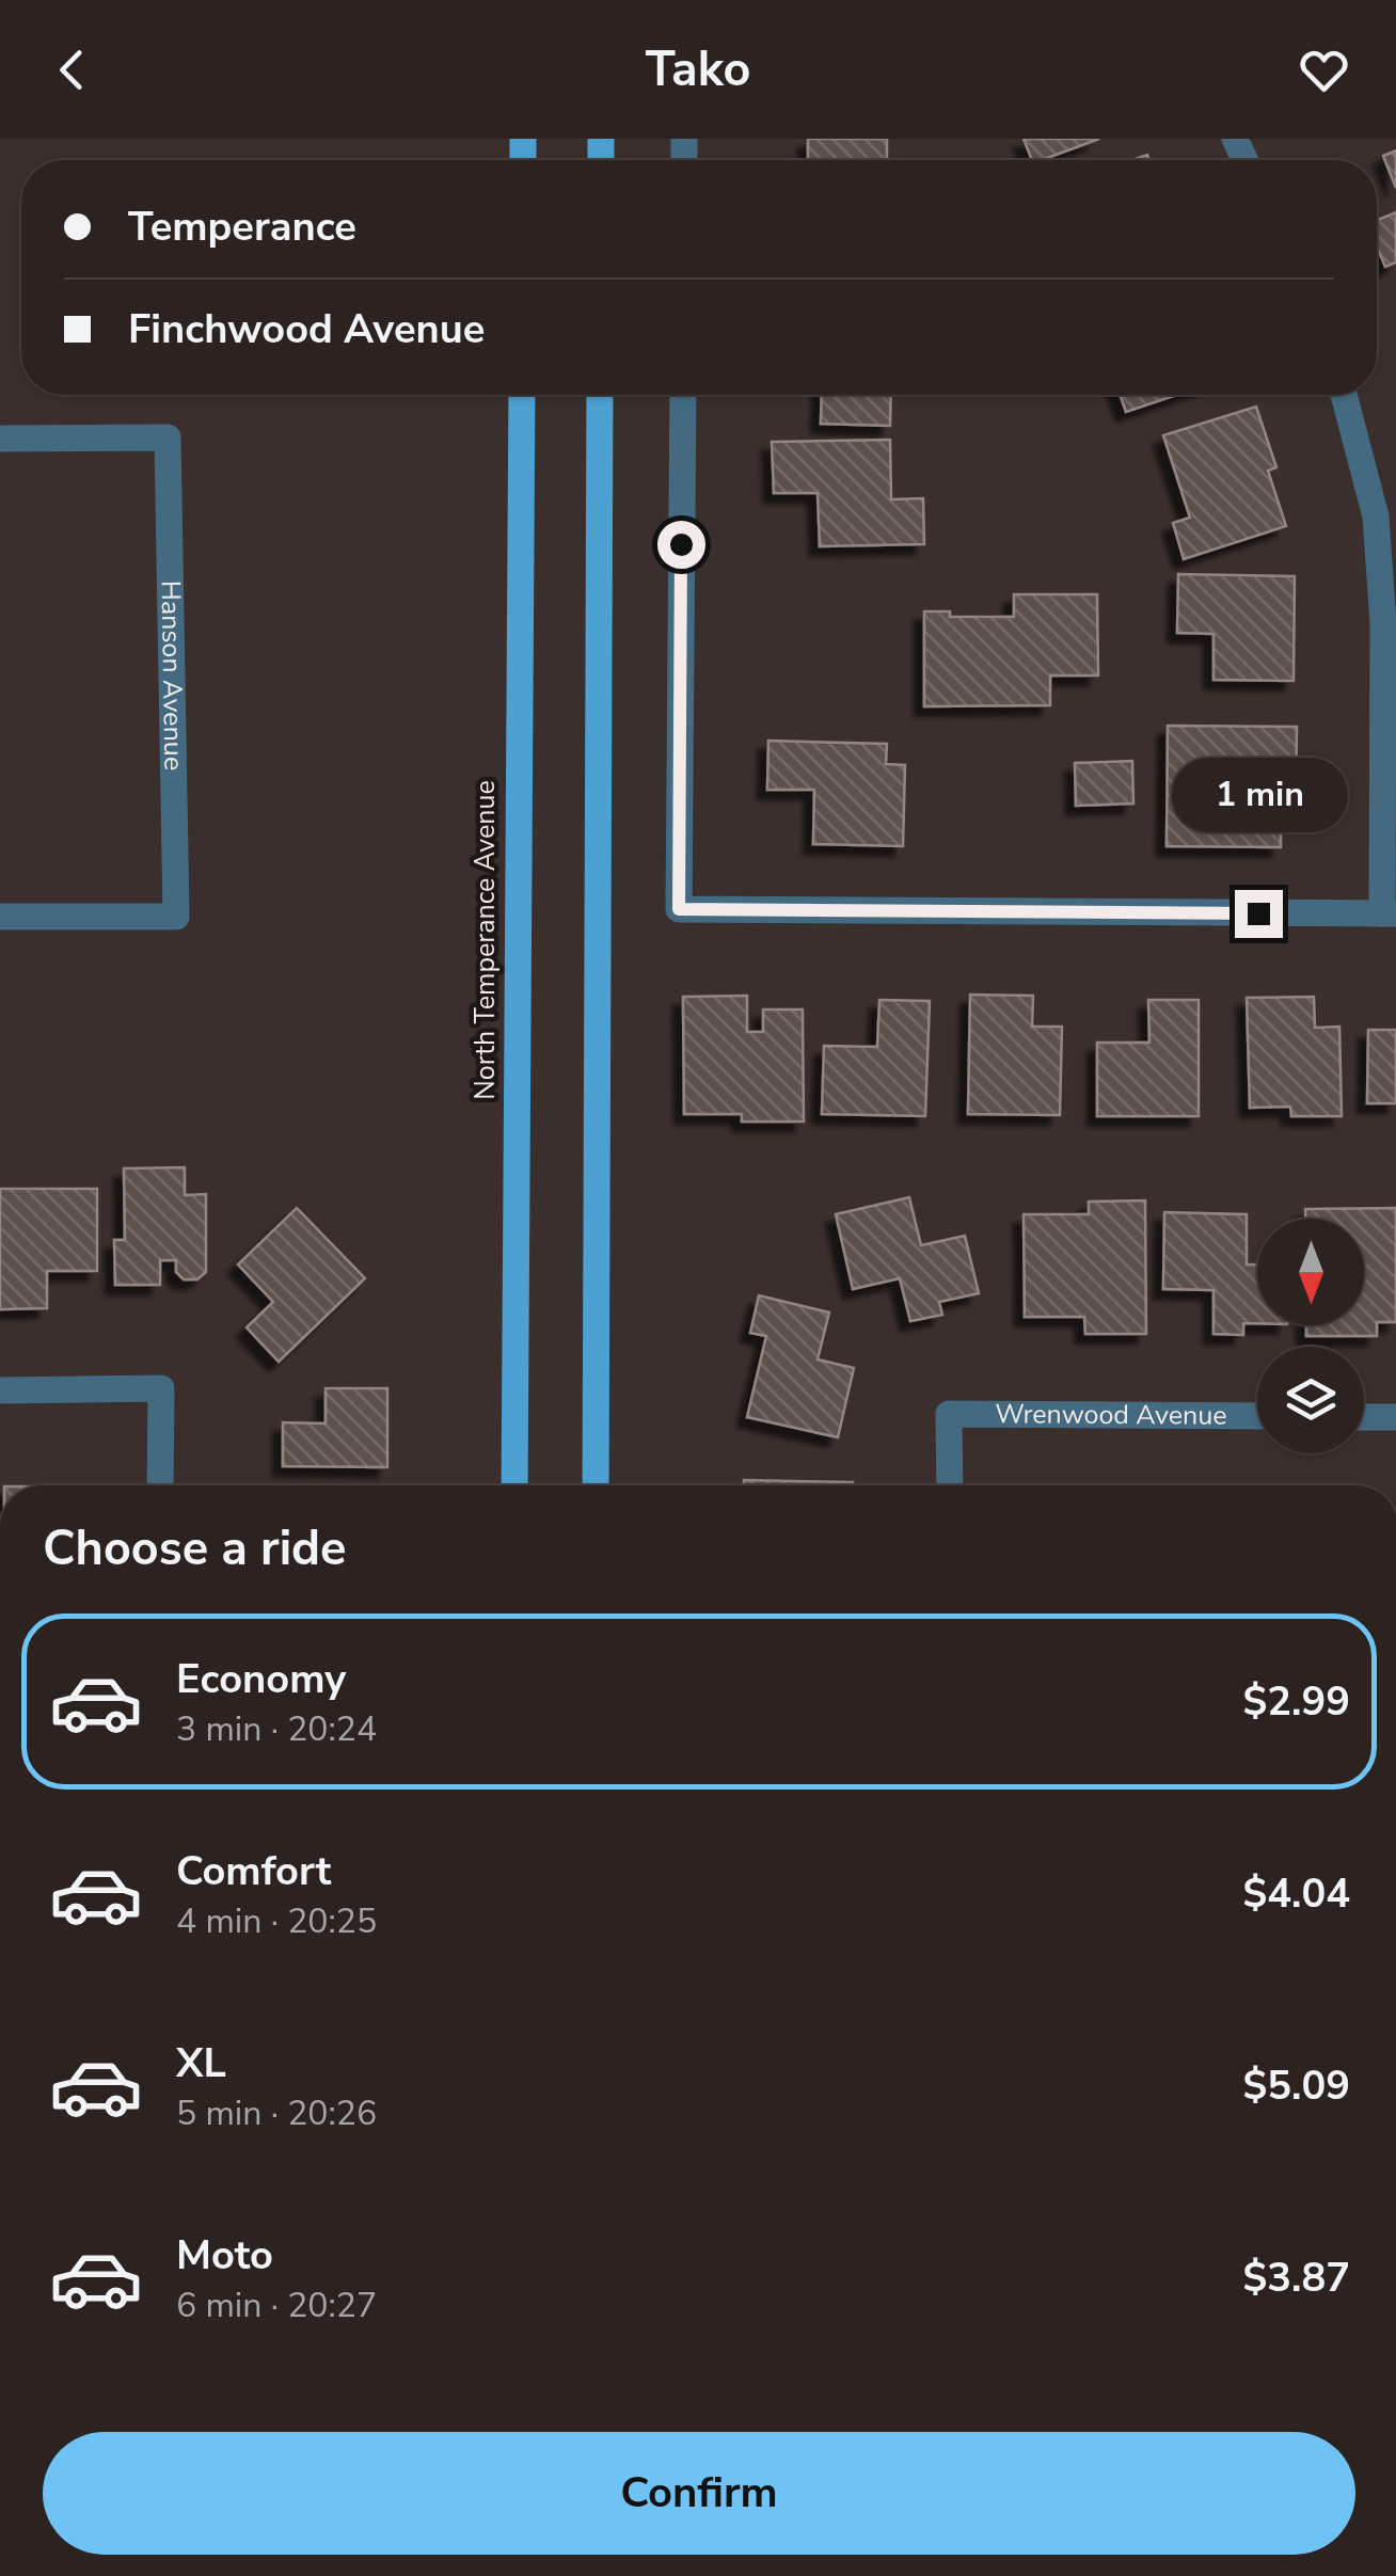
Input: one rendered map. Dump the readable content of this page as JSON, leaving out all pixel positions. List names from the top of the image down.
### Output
{
  "streets": {
    "main road": ["North Temperance Avenue"],
    "street": ["Hanson Avenue", "Wrenwood Avenue"]
  },
  "north": "bottom",
  "page": {
    "header": "Tako",
    "banner": ["Temperance", "Finchwood Avenue"],
    "bubble": "1 min",
    "heading": "Choose a ride",
    "list": [
      {
        "name": "Economy",
        "note": "3 min · 20:24",
        "value": "$2.99"
      },
      {
        "name": "Comfort",
        "note": "4 min · 20:25",
        "value": "$4.04"
      },
      {
        "name": "XL",
        "note": "5 min · 20:26",
        "value": "$5.09"
      },
      {
        "name": "Moto",
        "note": "6 min · 20:27",
        "value": "$3.87"
      }
    ],
    "buttons": "Confirm"
  }
}
